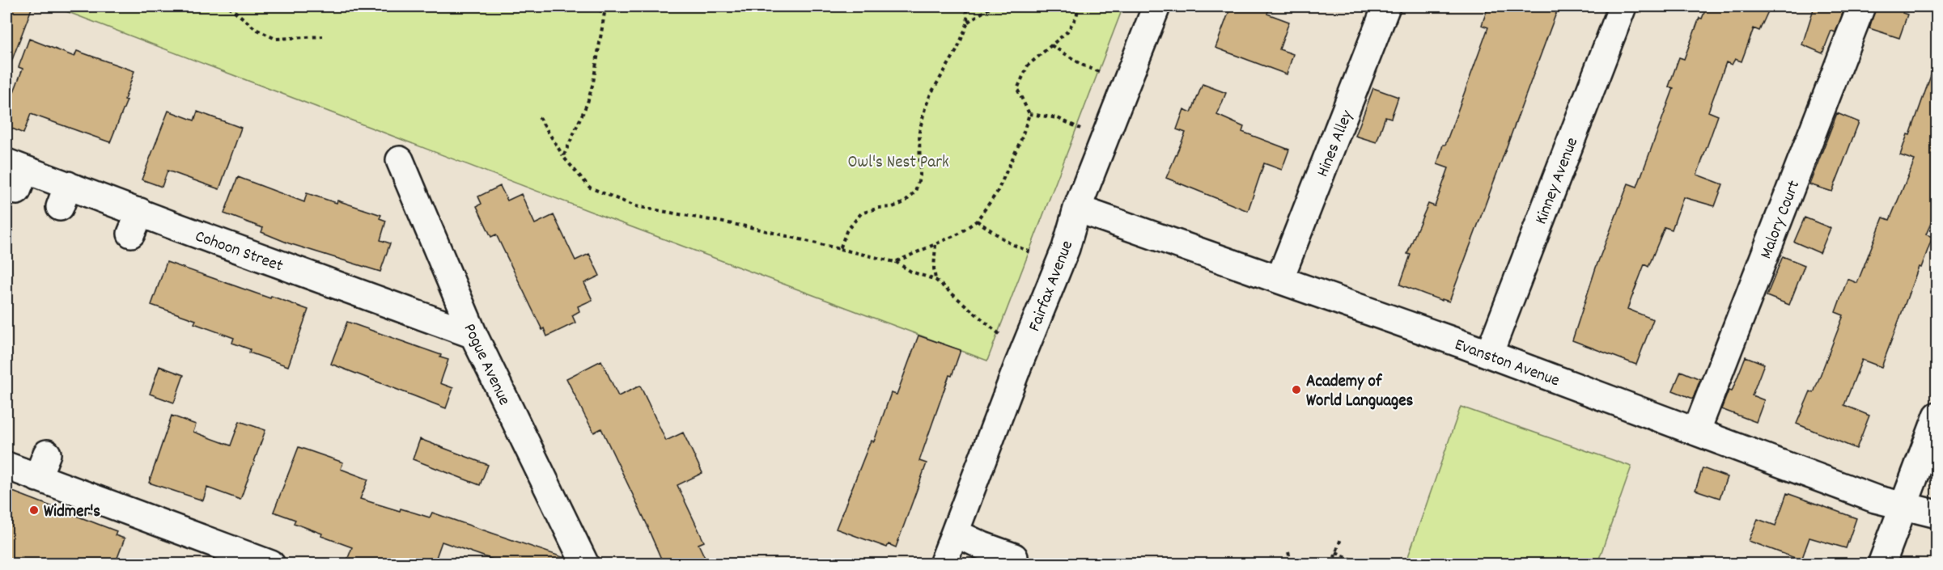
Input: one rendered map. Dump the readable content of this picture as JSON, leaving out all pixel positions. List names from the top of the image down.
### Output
{
  "streets": {
    "street": [
      "Hines Alley",
      "Kinney Avenue",
      "Malory Court",
      "Cohoon Street",
      "Fairfax Avenue",
      "Evanston Avenue",
      "Pogue Avenue"
    ]
  },
  "crossings": [
    ["Hines Alley", "Evanston Avenue"],
    ["Kinney Avenue", "Evanston Avenue"],
    ["Malory Court", "Evanston Avenue"],
    ["Cohoon Street", "Pogue Avenue"],
    ["Fairfax Avenue", "Evanston Avenue"]
  ],
  "parks": ["Owl's Nest Park"],
  "places": ["Academy of World Languages", "Widmer's"]
}
